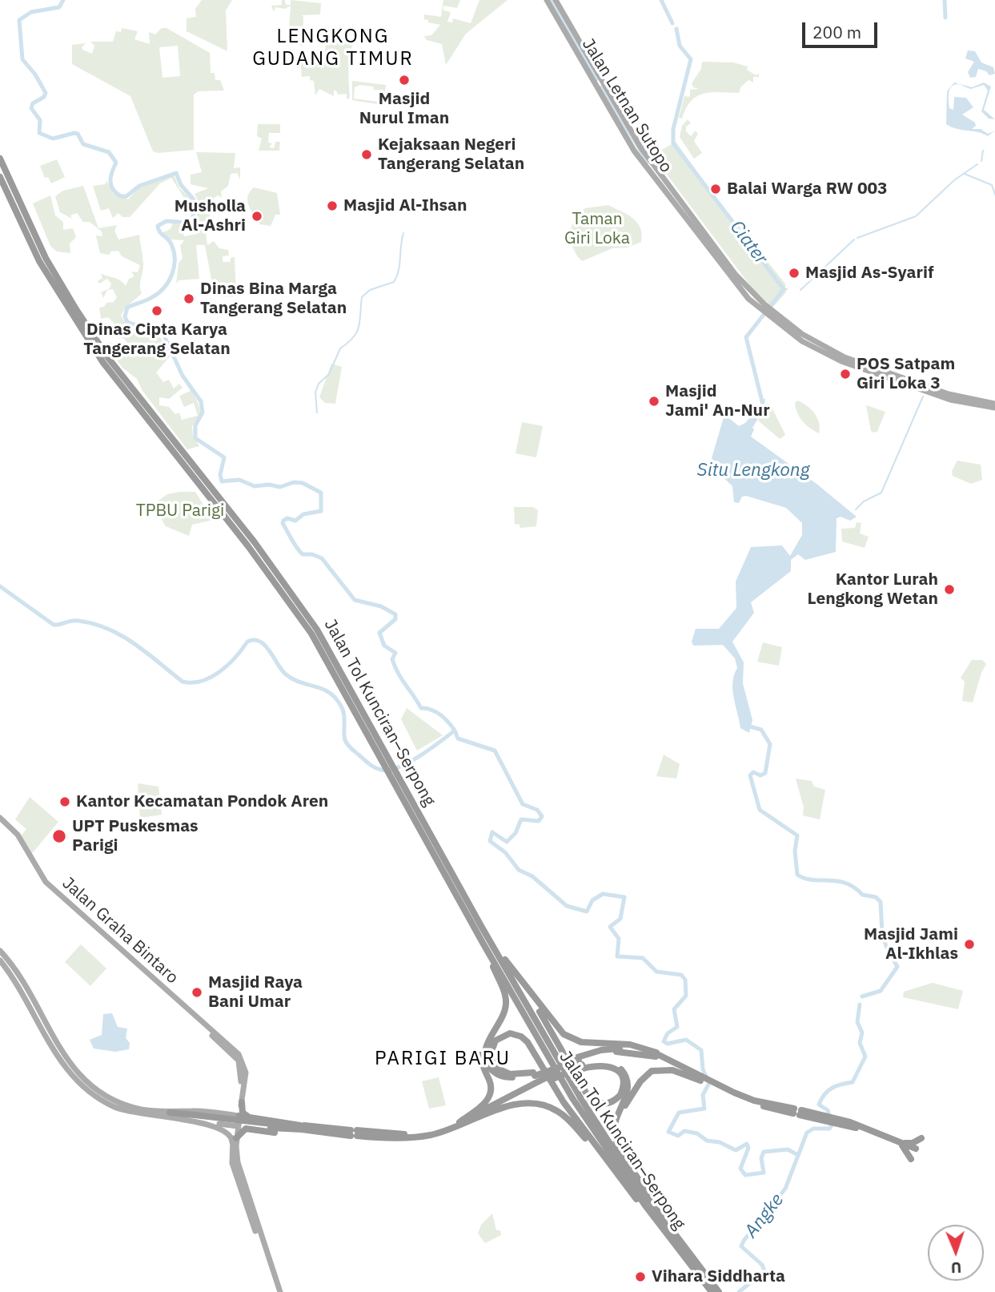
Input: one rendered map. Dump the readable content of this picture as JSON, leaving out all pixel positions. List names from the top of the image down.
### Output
{
  "streets": {
    "highway": ["Jalan Tol Kunciran–Serpong"],
    "main road": ["Jalan Letnan Sutopo", "Jalan Graha Bintaro"]
  },
  "districts": ["LENGKONG GUDANG TIMUR", "PARIGI BARU"],
  "water": ["Ciater", "Situ Lengkong", "Angke"],
  "parks": ["Taman Giri Loka", "TPBU Parigi"],
  "places": [
    "Masjid Nurul Iman",
    "Kejaksaan Negeri Tangerang Selatan",
    "Balai Warga RW 003",
    "Masjid Al-Ihsan",
    "Musholla Al-Ashri",
    "Masjid As-Syarif",
    "Dinas Bina Marga Tangerang Selatan",
    "Dinas Cipta Karya Tangerang Selatan",
    "POS Satpam Giri Loka 3",
    "Masjid Jami' An-Nur",
    "Kantor Lurah Lengkong Wetan",
    "Kantor Kecamatan Pondok Aren",
    "UPT Puskesmas Parigi",
    "Masjid Jami Al-Ikhlas",
    "Masjid Raya Bani Umar",
    "Vihara Siddharta"
  ],
  "scale_bar": "200 m",
  "north": "bottom"
}
